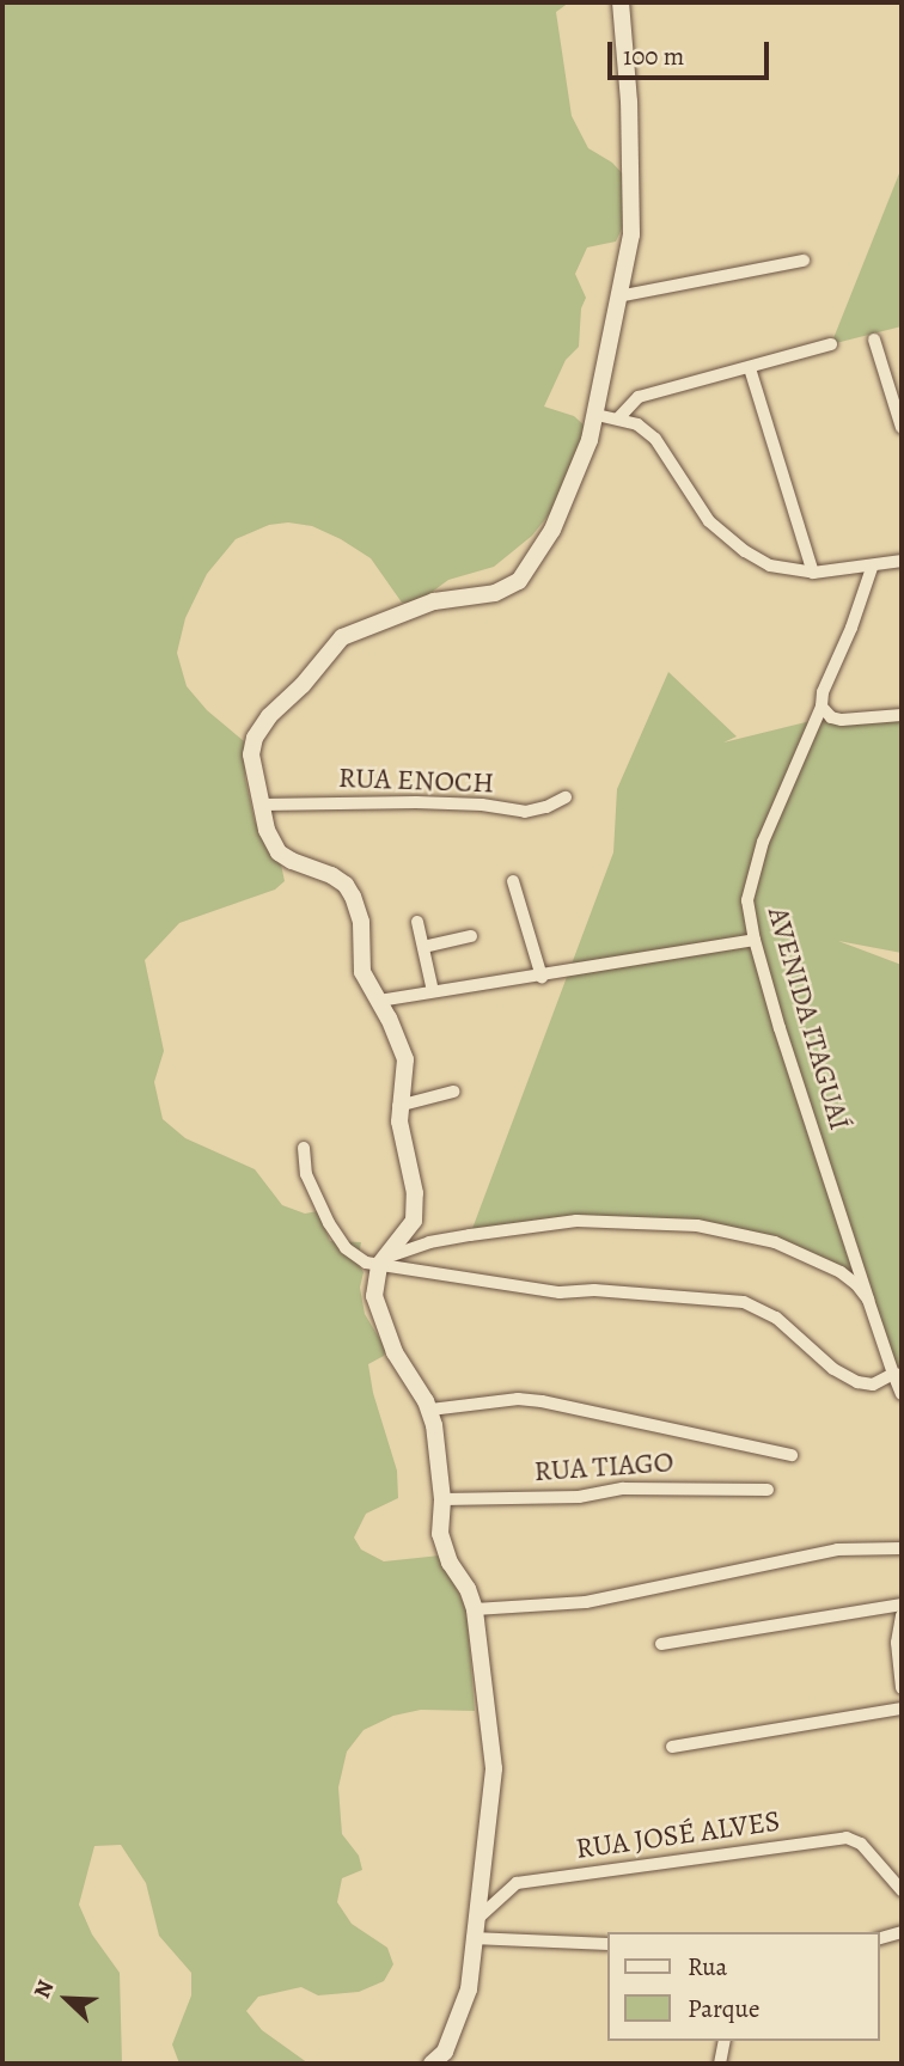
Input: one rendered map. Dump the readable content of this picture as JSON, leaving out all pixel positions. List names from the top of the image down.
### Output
{
  "streets": {
    "street": [
      "RUA ENOCH",
      "AVENIDA ITAGUAÍ",
      "RUA TIAGO",
      "RUA JOSÉ ALVES"
    ]
  },
  "legend": ["Rua", "Parque"],
  "scale_bar": "100 m",
  "north": "top left"
}
